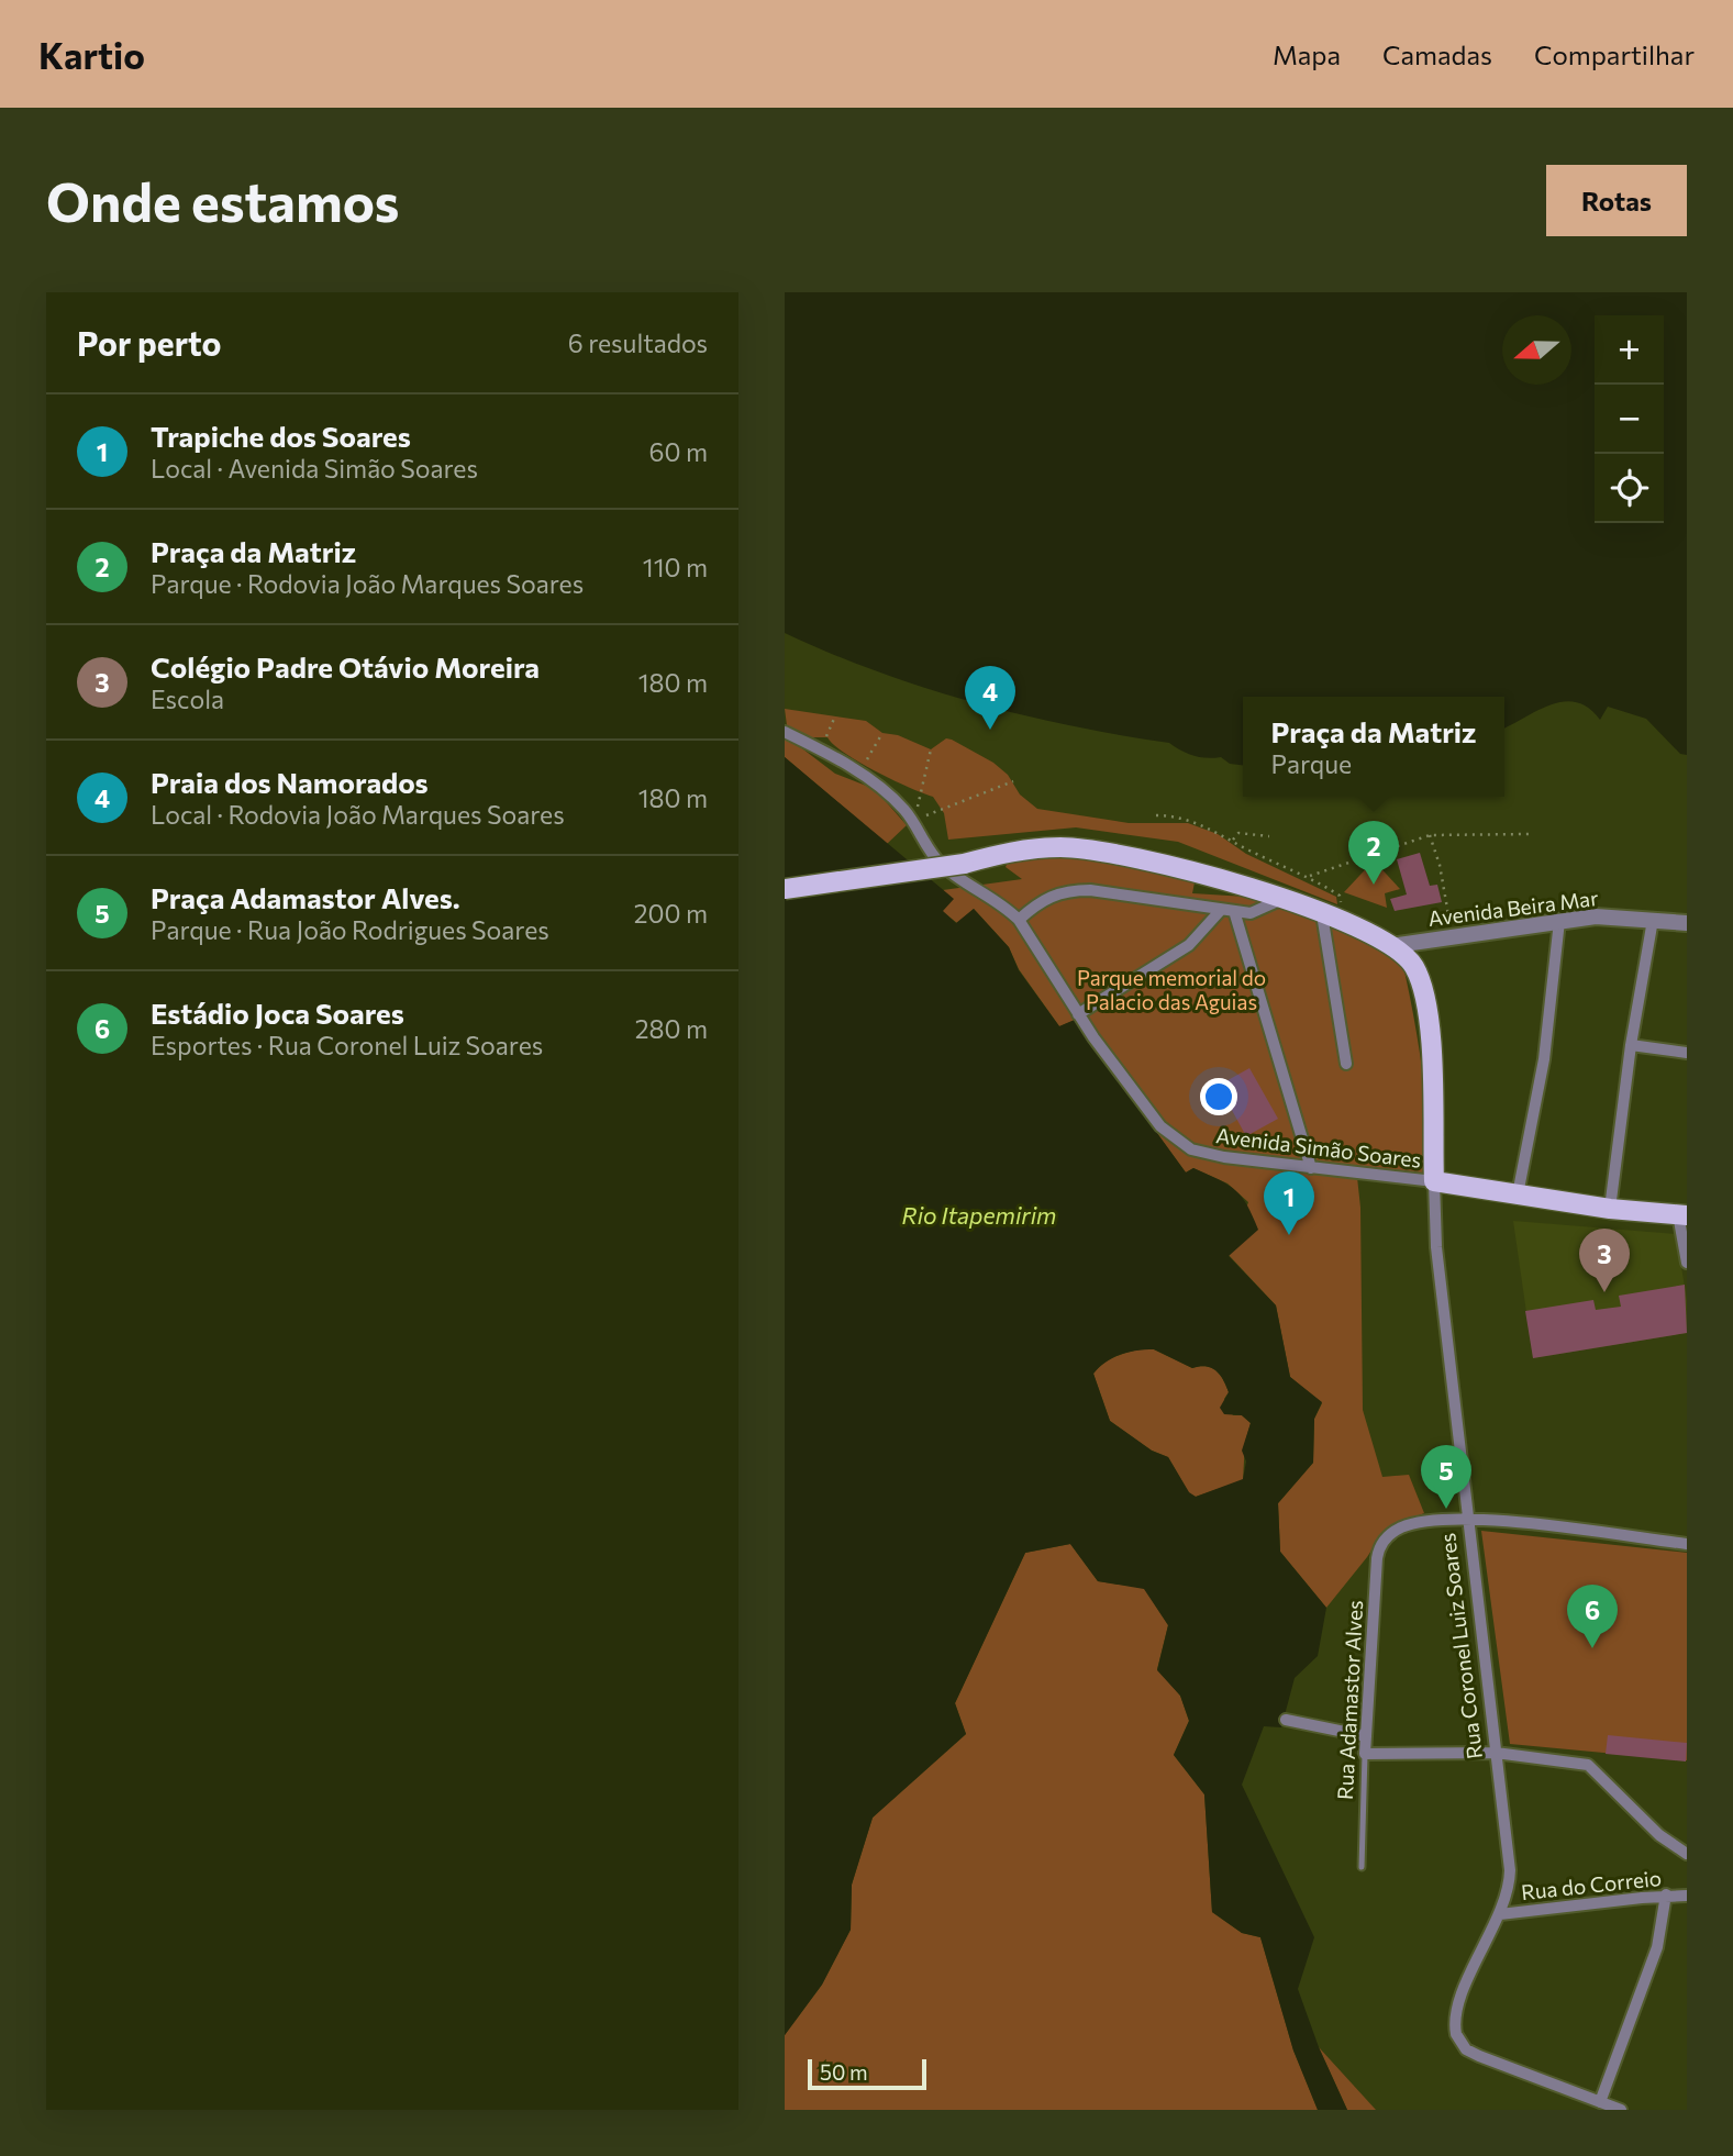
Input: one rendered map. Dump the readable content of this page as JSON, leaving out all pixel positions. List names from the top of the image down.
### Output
{
  "streets": {
    "main road": ["Rua Coronel Luiz Soares"],
    "street": [
      "Avenida Beira Mar",
      "Avenida Simão Soares",
      "Rua Adamastor Alves",
      "Rua do Correio"
    ]
  },
  "crossings": [
    ["Avenida Beira Mar", "Rua Coronel Luiz Soares"],
    ["Avenida Simão Soares", "Rua Coronel Luiz Soares"],
    ["Rua Coronel Luiz Soares", "Rua Adamastor Alves"],
    ["Rua Coronel Luiz Soares", "Rua do Correio"]
  ],
  "water": ["Rio Itapemirim"],
  "parks": ["Parque memorial do Palacio das Aguias"],
  "scale_bar": "50 m",
  "north": "left",
  "page": {
    "header": "Kartio",
    "nav": ["Mapa", "Camadas", "Compartilhar"],
    "buttons": "Rotas",
    "title": "Onde estamos",
    "heading": ["Por perto", "6 resultados"],
    "map_buttons": ["+", "−"],
    "list": [
      {
        "mark": "1",
        "name": "Trapiche dos Soares",
        "note": "Local · Avenida Simão Soares",
        "value": "60 m"
      },
      {
        "mark": "2",
        "name": "Praça da Matriz",
        "note": "Parque · Rodovia João Marques Soares",
        "value": "110 m"
      },
      {
        "mark": "3",
        "name": "Colégio Padre Otávio Moreira",
        "note": "Escola",
        "value": "180 m"
      },
      {
        "mark": "4",
        "name": "Praia dos Namorados",
        "note": "Local · Rodovia João Marques Soares",
        "value": "180 m"
      },
      {
        "mark": "5",
        "name": "Praça Adamastor Alves.",
        "note": "Parque · Rua João Rodrigues Soares",
        "value": "200 m"
      },
      {
        "mark": "6",
        "name": "Estádio Joca Soares",
        "note": "Esportes · Rua Coronel Luiz Soares",
        "value": "280 m"
      }
    ],
    "pins": [
      "4",
      "2",
      "1",
      "3",
      "5",
      "6"
    ],
    "popup": ["Praça da Matriz", "Parque"],
    "scale": "50 m"
  }
}
